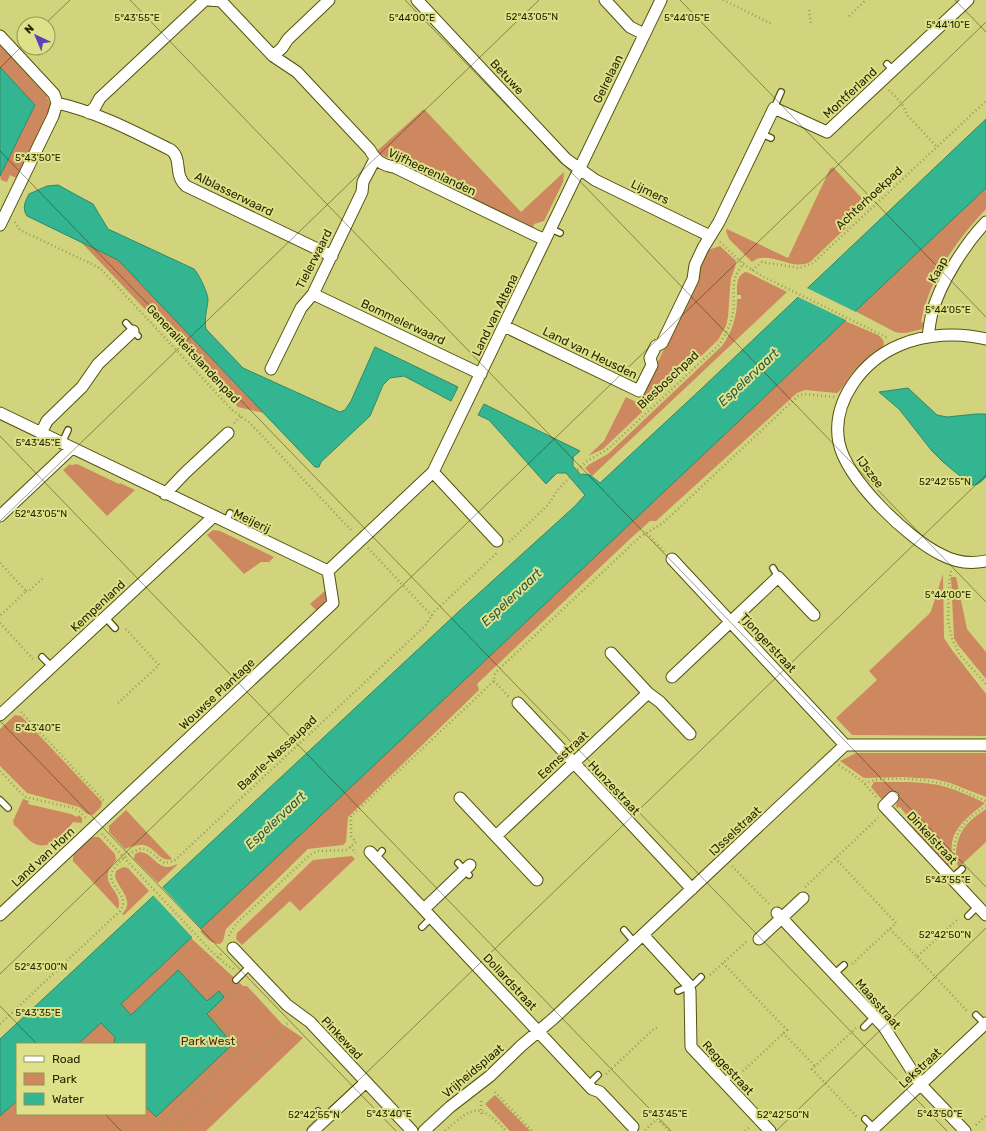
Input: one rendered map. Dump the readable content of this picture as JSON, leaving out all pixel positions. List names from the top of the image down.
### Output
{
  "streets": {
    "street": [
      "Betuwe",
      "Gelrelaan",
      "Montferland",
      "Vijfheerenlanden",
      "Lijmers",
      "Alblasserwaard",
      "Tielerwaard",
      "Kaap",
      "Land van Altena",
      "Bommelerwaard",
      "Land van Heusden",
      "IJszee",
      "Meijerij",
      "Kempenland",
      "Tjongerstraat",
      "Wouwse Plantage",
      "Eemsstraat",
      "Hunzestraat",
      "IJsselstraat",
      "Dinkelstraat",
      "Land van Horn",
      "Dollardstraat",
      "Maasstraat",
      "Pinkewad",
      "Reggestraat",
      "Lekstraat",
      "Vrijheidsplaat"
    ],
    "path": [
      "Achterhoekpad",
      "Generaliteitslandenpad",
      "Biesboschpad",
      "Baarle-Nassaupad"
    ]
  },
  "crossings": [
    ["Betuwe", "Gelrelaan"],
    ["Betuwe", "Lijmers"],
    ["Betuwe", "Land van Altena"],
    ["Gelrelaan", "Lijmers"],
    ["Gelrelaan", "Land van Altena"],
    ["Vijfheerenlanden", "Alblasserwaard"],
    ["Vijfheerenlanden", "Tielerwaard"],
    ["Vijfheerenlanden", "Land van Altena"],
    ["Lijmers", "Land van Altena"],
    ["Lijmers", "Land van Heusden"],
    ["Alblasserwaard", "Tielerwaard"],
    ["Tielerwaard", "Bommelerwaard"],
    ["Kaap", "IJszee"],
    ["Land van Altena", "Bommelerwaard"],
    ["Land van Altena", "Land van Heusden"],
    ["Land van Altena", "Meijerij"],
    ["Land van Altena", "Wouwse Plantage"],
    ["Meijerij", "Kempenland"],
    ["Meijerij", "Wouwse Plantage"],
    ["Tjongerstraat", "IJsselstraat"],
    ["Wouwse Plantage", "Land van Horn"],
    ["Eemsstraat", "Hunzestraat"],
    ["Hunzestraat", "IJsselstraat"],
    ["IJsselstraat", "Dollardstraat"],
    ["IJsselstraat", "Vrijheidsplaat"],
    ["Dollardstraat", "Vrijheidsplaat"],
    ["Maasstraat", "Lekstraat"]
  ],
  "water": ["Espelervaart"],
  "parks": ["Park West"],
  "legend": ["Road", "Park", "Water"],
  "north": "top left",
  "coordinates": [
    "52°43'05\"N",
    "5°43'55\"E",
    "5°44'00\"E",
    "5°44'05\"E",
    "5°44'10\"E",
    "5°43'50\"E",
    "5°43'45\"E",
    "52°42'55\"N",
    "5°43'40\"E",
    "52°42'50\"N",
    "52°43'00\"N",
    "5°43'35\"E"
  ]
}
